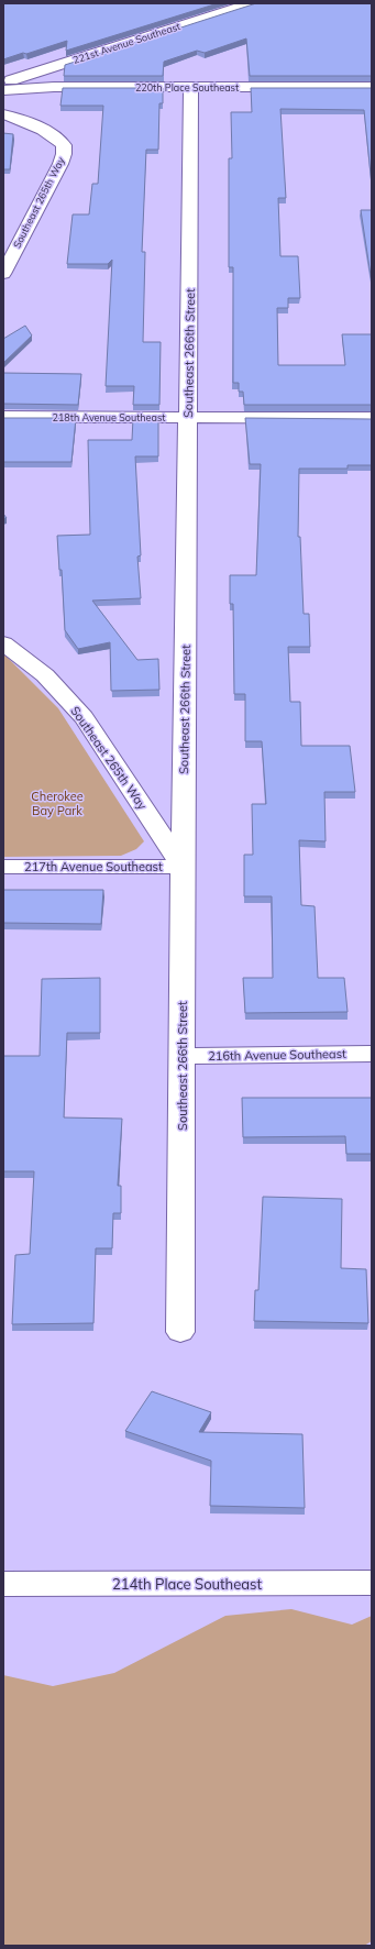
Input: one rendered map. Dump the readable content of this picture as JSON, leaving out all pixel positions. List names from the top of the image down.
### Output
{
  "streets": {
    "street": [
      "221st Avenue Southeast",
      "220th Place Southeast",
      "Southeast 265th Way",
      "Southeast 266th Street",
      "218th Avenue Southeast",
      "217th Avenue Southeast",
      "216th Avenue Southeast",
      "214th Place Southeast"
    ]
  },
  "crossings": [
    ["220th Place Southeast", "Southeast 266th Street"],
    ["Southeast 265th Way", "Southeast 266th Street"],
    ["Southeast 265th Way", "217th Avenue Southeast"],
    ["Southeast 266th Street", "218th Avenue Southeast"],
    ["Southeast 266th Street", "217th Avenue Southeast"],
    ["Southeast 266th Street", "216th Avenue Southeast"]
  ],
  "parks": ["Cherokee Bay Park"]
}
